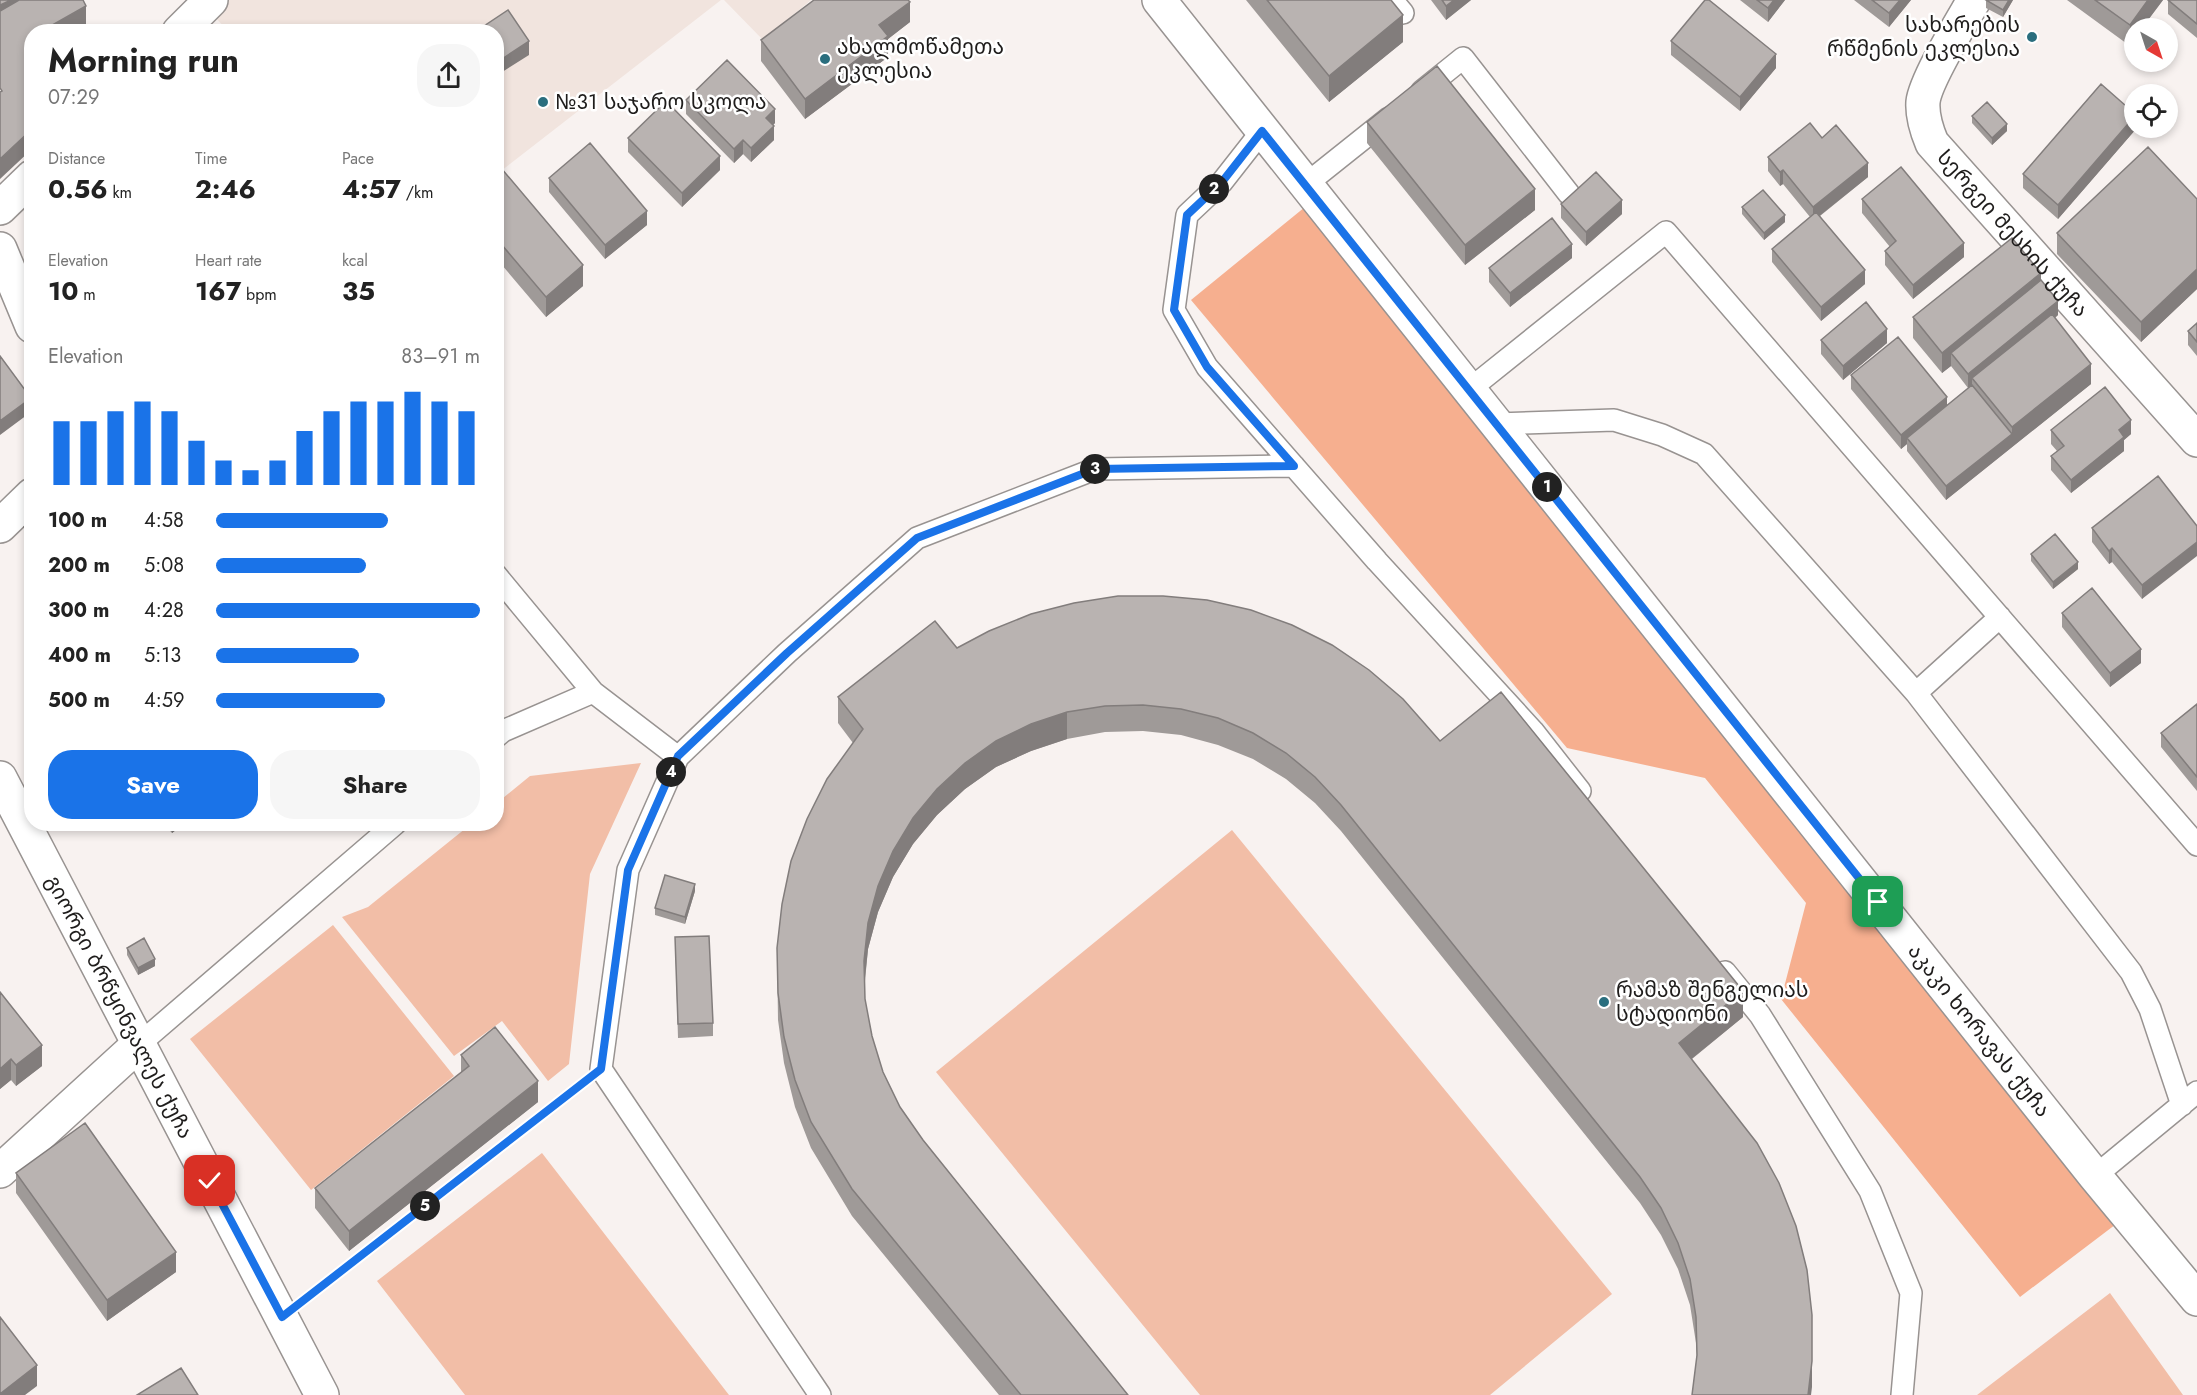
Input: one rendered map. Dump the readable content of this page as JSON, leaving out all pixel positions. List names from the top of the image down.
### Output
{
  "streets": {
    "street": ["სერგეი მესხის ქუჩა", "გიორგი ბრწყინვალეს ქუჩა", "აკაკი ხორავას ქუჩა"]
  },
  "places": [
    "სახარების რწმენის ეკლესია",
    "ახალმოწამეთა ეკლესია",
    "№31 საჯარო სკოლა",
    "რამაზ შენგელიას სტადიონი"
  ],
  "north": "bottom right",
  "page": {
    "heading": ["Morning run", "07:29"],
    "stats": [
      ["Distance", "0.56 km"],
      ["Time", "2:46"],
      ["Pace", "4:57 /km"],
      ["Elevation", "10 m"],
      ["Heart rate", "167 bpm"],
      ["kcal", "35"]
    ],
    "pins": [
      "2",
      "3",
      "1",
      "4",
      "5"
    ],
    "chart": ["Elevation", "83–91 m"],
    "list": [
      {
        "name": "100 m",
        "note": "4:58"
      },
      {
        "name": "200 m",
        "note": "5:08"
      },
      {
        "name": "300 m",
        "note": "4:28"
      },
      {
        "name": "400 m",
        "note": "5:13"
      },
      {
        "name": "500 m",
        "note": "4:59"
      }
    ],
    "buttons": ["Save", "Share"]
  }
}
